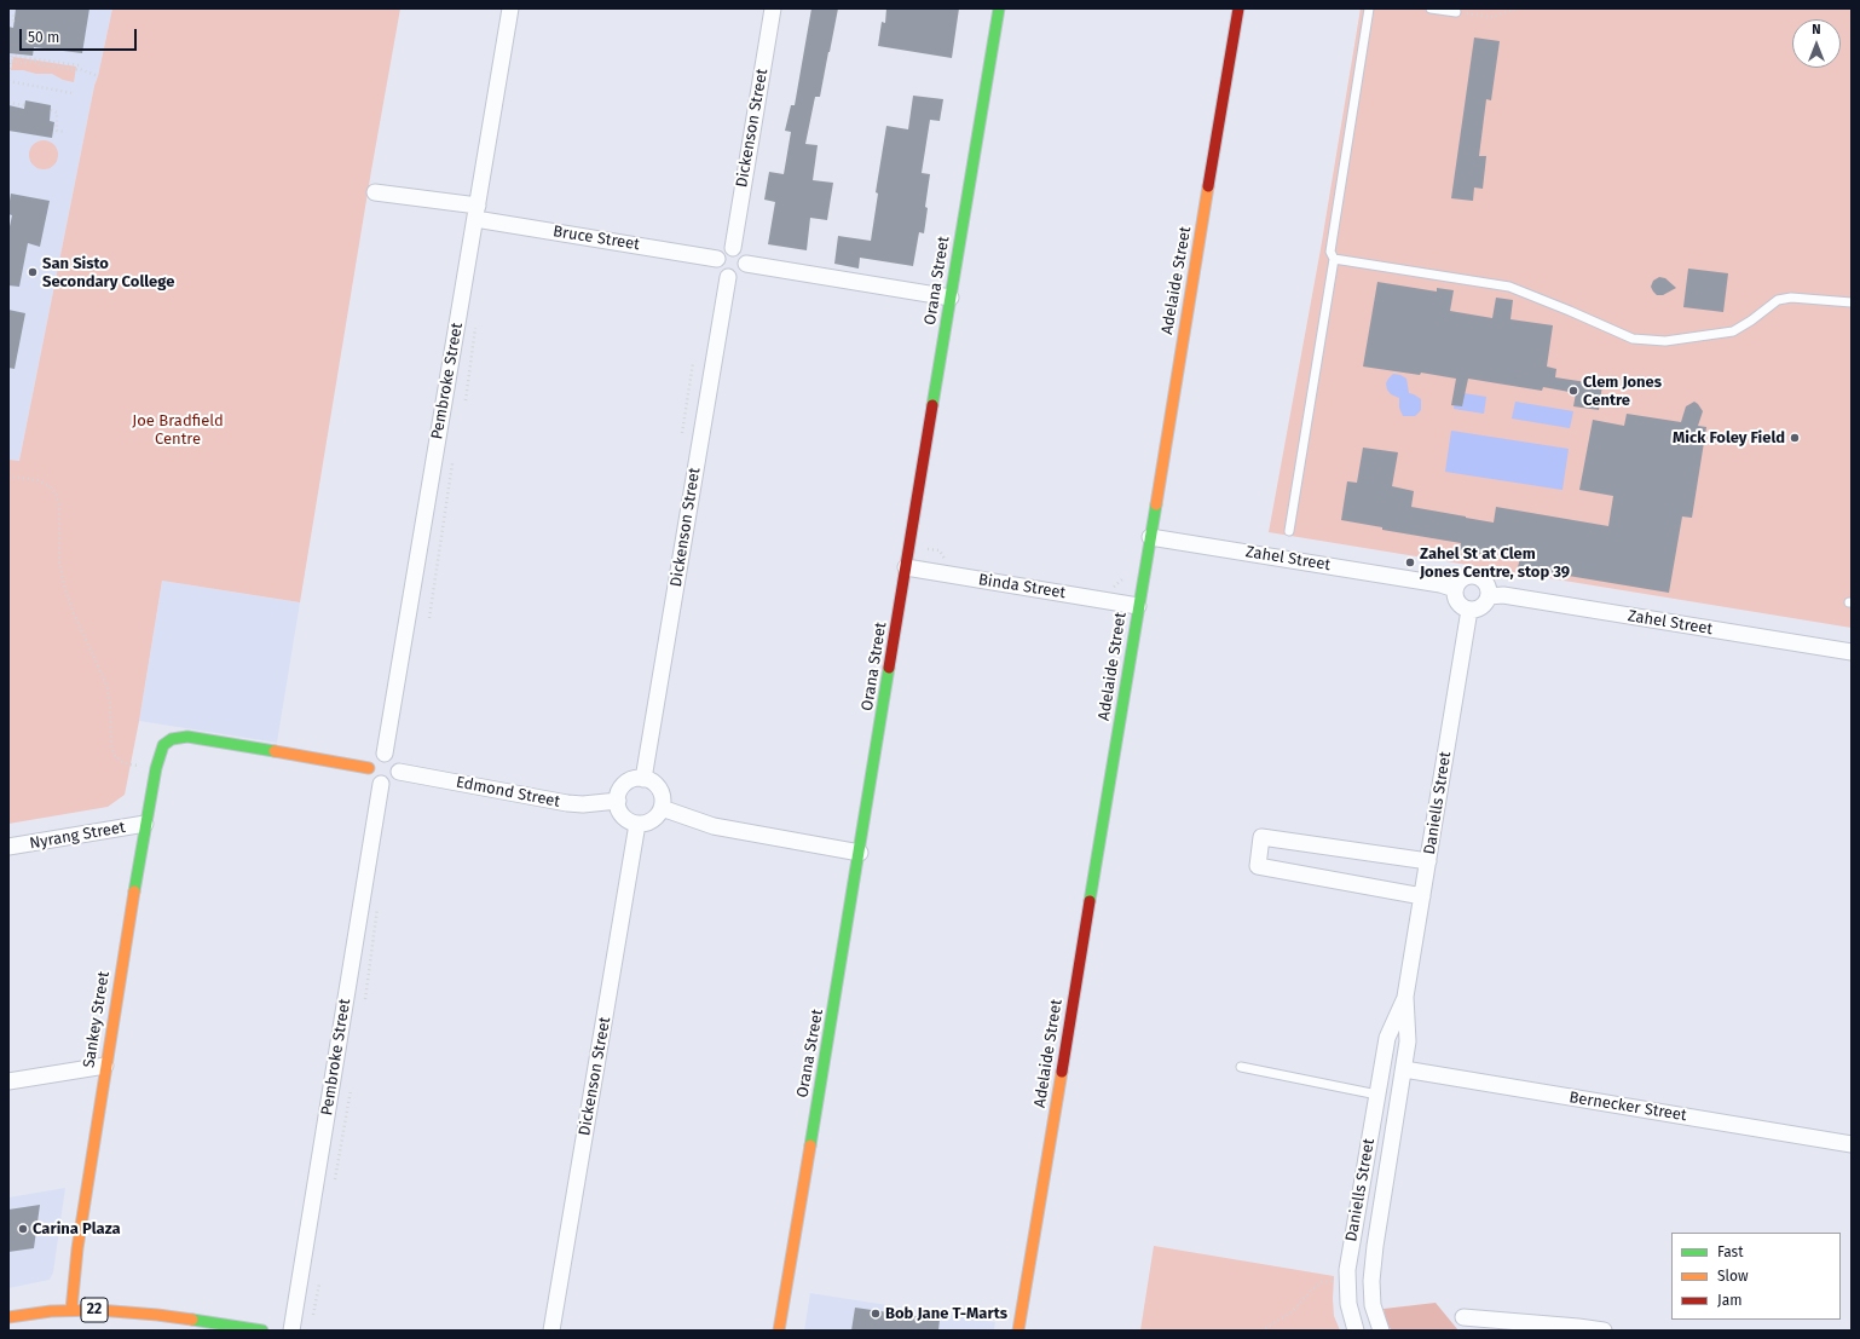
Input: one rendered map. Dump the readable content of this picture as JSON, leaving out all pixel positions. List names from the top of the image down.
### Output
{
  "streets": {
    "main road": [
      "Orana Street",
      "Adelaide Street",
      "Sankey Street",
      "22"
    ],
    "street": [
      "Dickenson Street",
      "Bruce Street",
      "Pembroke Street",
      "Zahel Street",
      "Binda Street",
      "Edmond Street",
      "Daniells Street",
      "Nyrang Street",
      "Bernecker Street"
    ]
  },
  "crossings": [
    ["Dickenson Street", "Bruce Street"],
    ["Dickenson Street", "Edmond Street"],
    ["Bruce Street", "Pembroke Street"],
    ["Orana Street", "Binda Street"],
    ["Adelaide Street", "Zahel Street"],
    ["Adelaide Street", "Binda Street"],
    ["Pembroke Street", "Edmond Street"],
    ["Pembroke Street", "Sankey Street"],
    ["Zahel Street", "Daniells Street"],
    ["Edmond Street", "Sankey Street"],
    ["Daniells Street", "Bernecker Street"],
    ["Nyrang Street", "Sankey Street"],
    ["Sankey Street", "22"]
  ],
  "parks": ["Joe Bradfield Centre"],
  "places": [
    "San Sisto Secondary College",
    "Clem Jones Centre",
    "Mick Foley Field",
    "Zahel St at Clem Jones Centre, stop 39",
    "Carina Plaza",
    "Bob Jane T-Marts"
  ],
  "legend": ["Fast", "Slow", "Jam"],
  "scale_bar": "50 m",
  "north": "top"
}
